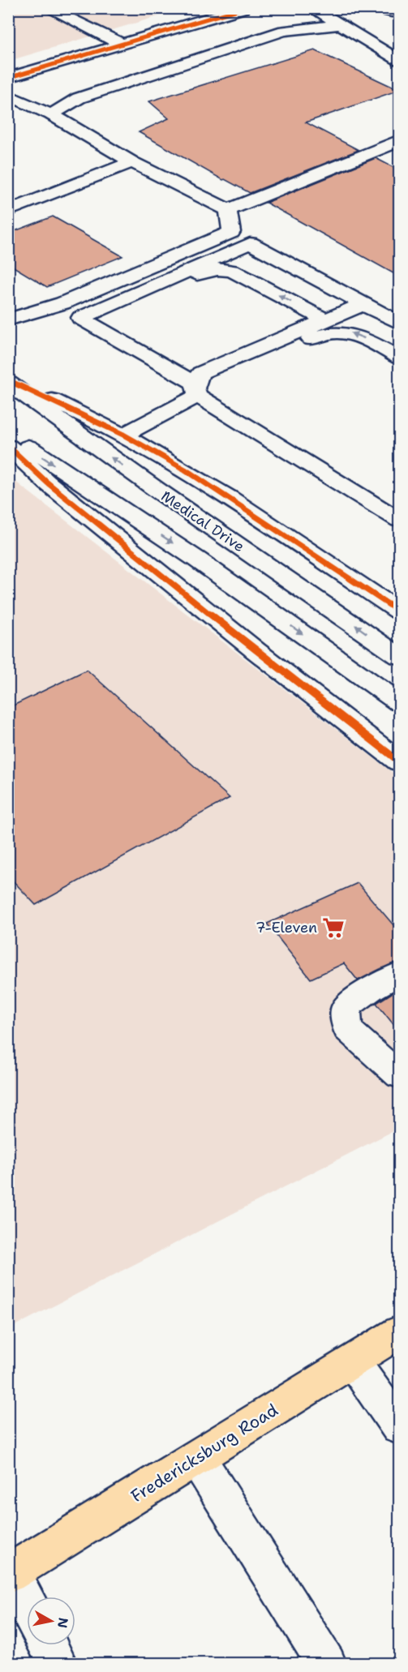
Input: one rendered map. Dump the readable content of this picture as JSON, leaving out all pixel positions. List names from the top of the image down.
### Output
{
  "streets": {
    "main road": ["Fredericksburg Road"],
    "street": ["Medical Drive"]
  },
  "places": {
    "supermarket": ["7-Eleven"]
  },
  "north": "right"
}
